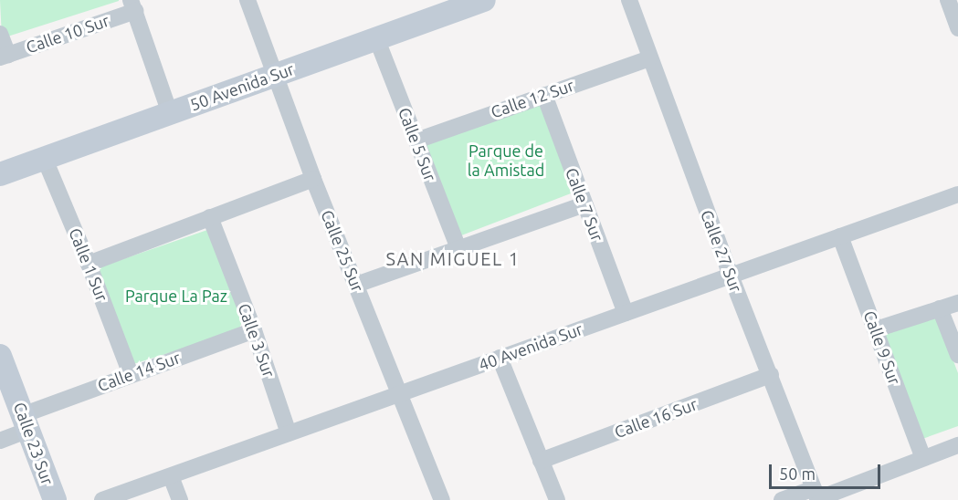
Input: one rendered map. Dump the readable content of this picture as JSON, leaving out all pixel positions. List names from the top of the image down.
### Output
{
  "streets": {
    "street": [
      "Calle 10 Sur",
      "50 Avenida Sur",
      "Calle 12 Sur",
      "Calle 5 Sur",
      "Calle 7 Sur",
      "Calle 25 Sur",
      "Calle 27 Sur",
      "Calle 1 Sur",
      "Calle 3 Sur",
      "40 Avenida Sur",
      "Calle 9 Sur",
      "Calle 14 Sur",
      "Calle 16 Sur",
      "Calle 23 Sur"
    ]
  },
  "crossings": [
    ["50 Avenida Sur", "Calle 5 Sur"],
    ["50 Avenida Sur", "Calle 25 Sur"],
    ["50 Avenida Sur", "Calle 1 Sur"],
    ["Calle 12 Sur", "Calle 5 Sur"],
    ["Calle 12 Sur", "Calle 7 Sur"],
    ["Calle 12 Sur", "Calle 27 Sur"],
    ["Calle 7 Sur", "40 Avenida Sur"],
    ["Calle 25 Sur", "40 Avenida Sur"],
    ["Calle 27 Sur", "40 Avenida Sur"],
    ["Calle 27 Sur", "Calle 16 Sur"],
    ["Calle 1 Sur", "Calle 14 Sur"],
    ["Calle 3 Sur", "40 Avenida Sur"],
    ["Calle 3 Sur", "Calle 14 Sur"],
    ["40 Avenida Sur", "Calle 9 Sur"],
    ["Calle 14 Sur", "Calle 23 Sur"]
  ],
  "districts": ["SAN MIGUEL 1"],
  "parks": ["Parque de la Amistad", "Parque La Paz"],
  "scale_bar": "50 m"
}
